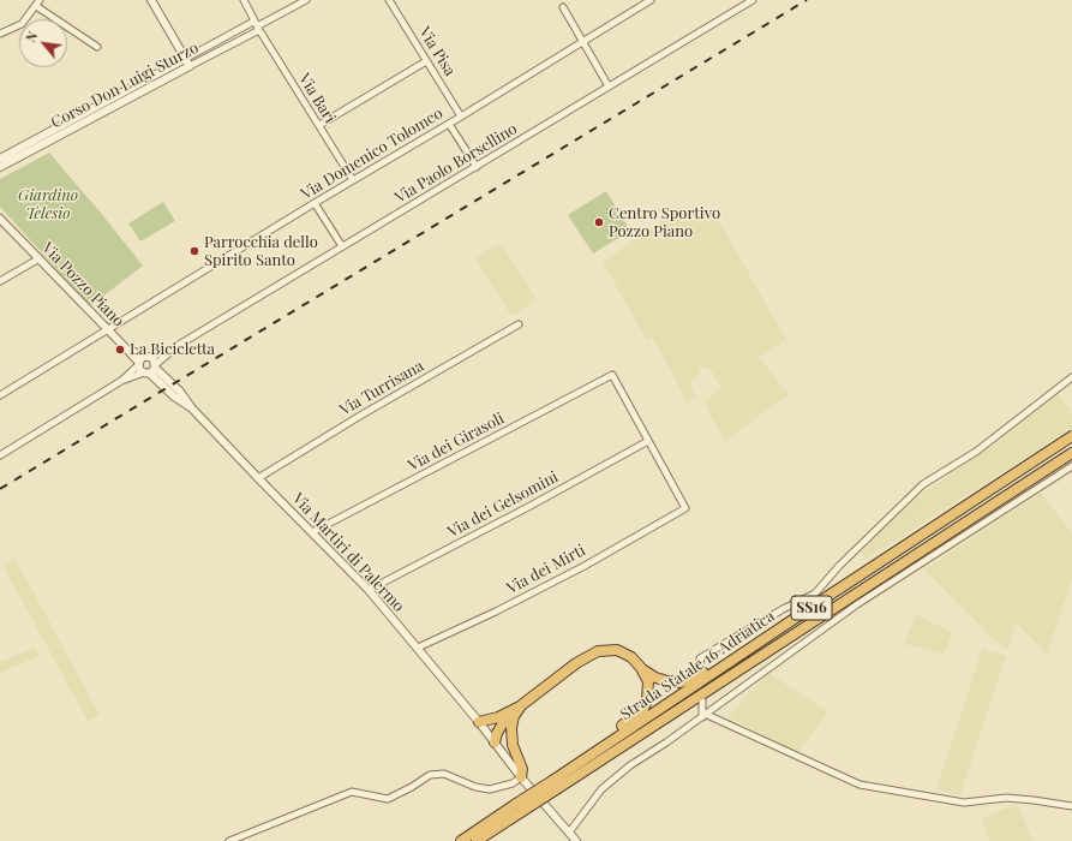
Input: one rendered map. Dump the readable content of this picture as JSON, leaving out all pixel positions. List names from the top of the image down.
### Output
{
  "streets": {
    "highway": ["SS16", "Strada Statale 16 Adriatica"],
    "street": [
      "Via Pisa",
      "Corso Don Luigi Sturzo",
      "Via Bari",
      "Via Domenico Tolomeo",
      "Via Paolo Borsellino",
      "Via Pozzo Piano",
      "Via Turrisana",
      "Via dei Girasoli",
      "Via dei Gelsomini",
      "Via Martiri di Palermo",
      "Via dei Mirti"
    ]
  },
  "crossings": [
    ["Via Pisa", "Via Domenico Tolomeo"],
    ["Corso Don Luigi Sturzo", "Via Bari"],
    ["Via Bari", "Via Domenico Tolomeo"],
    ["Via Domenico Tolomeo", "Via Pozzo Piano"],
    ["Via Paolo Borsellino", "Via Pozzo Piano"],
    ["Via Pozzo Piano", "Via Martiri di Palermo"],
    ["Via Turrisana", "Via Martiri di Palermo"],
    ["Via dei Girasoli", "Via dei Gelsomini"],
    ["Via dei Girasoli", "Via Martiri di Palermo"],
    ["Via dei Girasoli", "Via dei Mirti"],
    ["Via dei Gelsomini", "Via Martiri di Palermo"],
    ["Via dei Gelsomini", "Via dei Mirti"],
    ["Via Martiri di Palermo", "Via dei Mirti"],
    ["Via Martiri di Palermo", "SS16"],
    ["SS16", "Strada Statale 16 Adriatica"]
  ],
  "parks": ["Giardino Telesio"],
  "places": ["Centro Sportivo Pozzo Piano", "Parrocchia dello Spirito Santo", "La Bicicletta"],
  "north": "top left"
}
